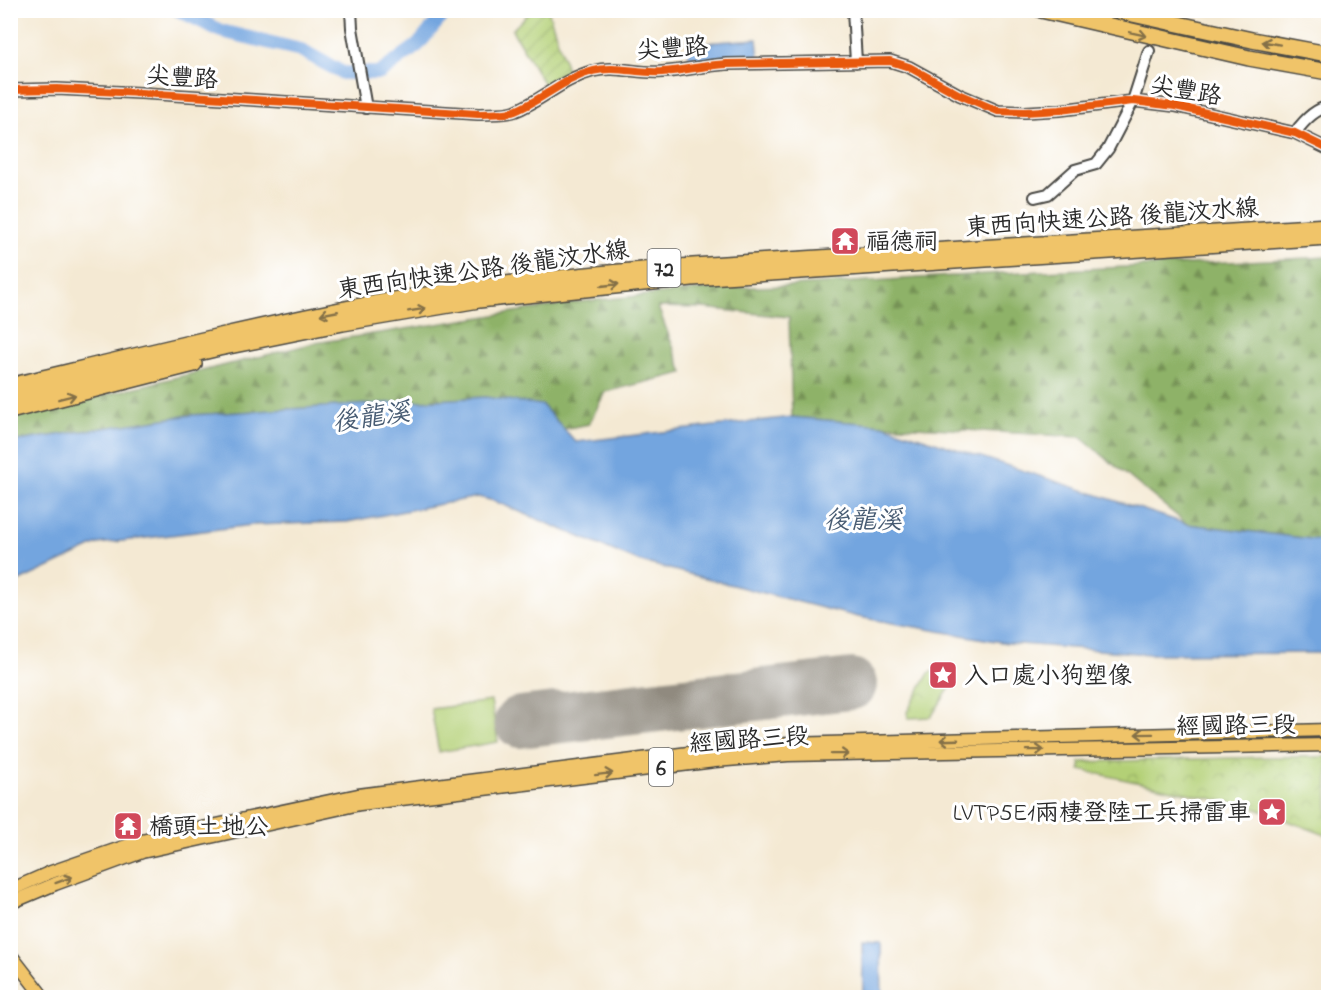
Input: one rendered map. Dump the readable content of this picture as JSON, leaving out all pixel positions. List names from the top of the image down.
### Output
{
  "streets": {
    "highway": ["東西向快速公路 後龍汶水線", "72"],
    "main road": ["經國路三段", "6"],
    "street": ["尖豐路"]
  },
  "water": ["後龍溪"],
  "places": {
    "temple": ["福德祠", "橋頭土地公"],
    "place": ["入口處小狗塑像", "LVTP5E1兩棲登陸工兵掃雷車"]
  }
}
